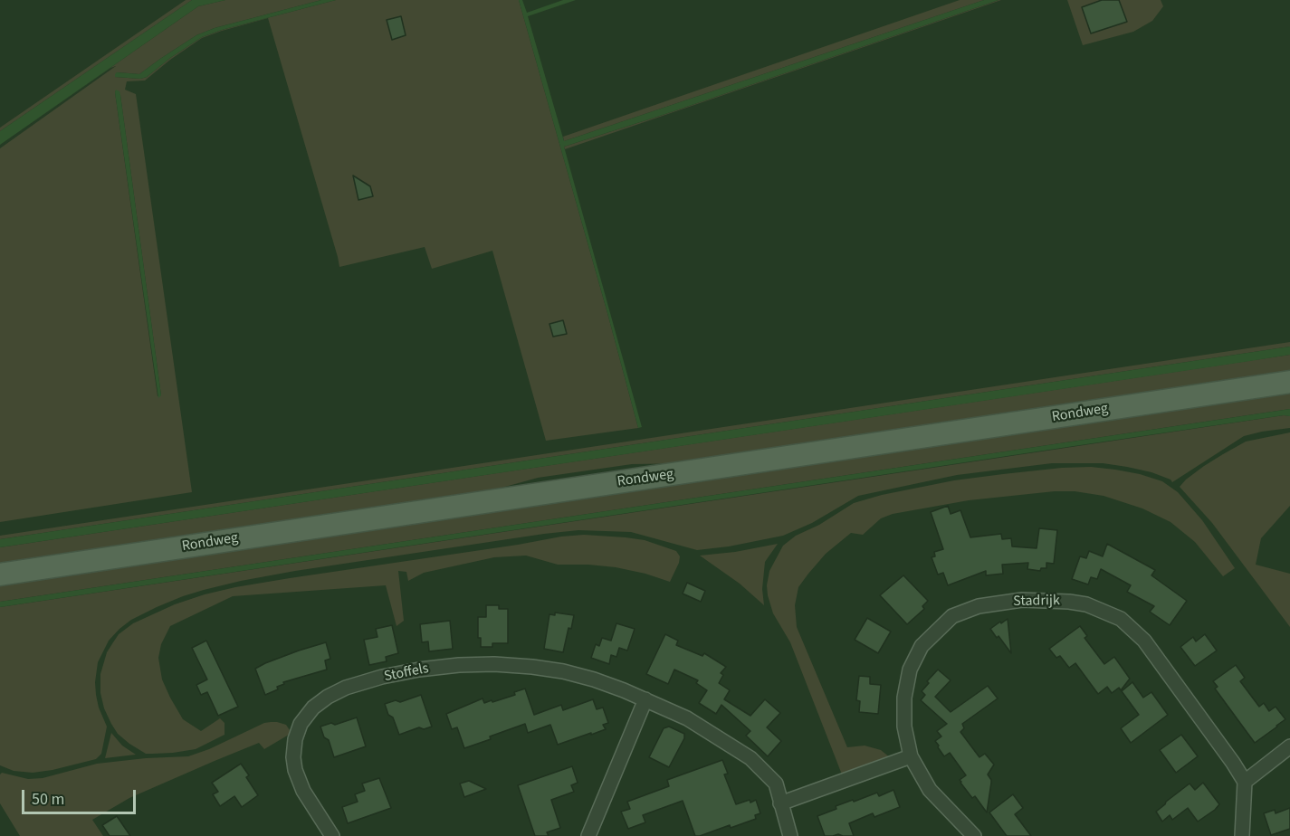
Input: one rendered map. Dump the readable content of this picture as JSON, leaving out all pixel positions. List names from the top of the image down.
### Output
{
  "streets": {
    "main road": ["Rondweg"],
    "street": ["Stadrijk", "Stoffels"]
  },
  "scale_bar": "50 m"
}
